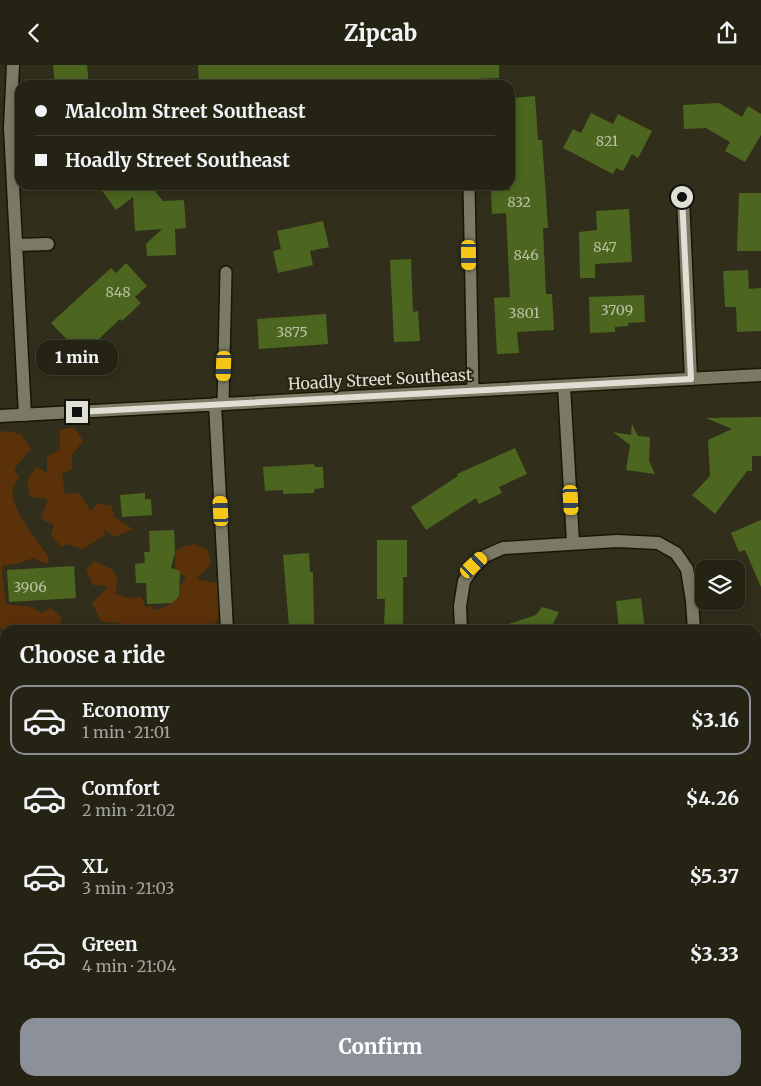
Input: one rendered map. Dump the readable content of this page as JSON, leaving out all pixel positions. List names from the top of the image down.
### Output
{
  "streets": {
    "street": ["Hoadly Street Southeast"]
  },
  "house_numbers": [
    "821",
    "832",
    "847",
    "846",
    "848",
    "3709",
    "3801",
    "3875",
    "3906"
  ],
  "page": {
    "header": "Zipcab",
    "banner": ["Malcolm Street Southeast", "Hoadly Street Southeast"],
    "bubble": "1 min",
    "heading": "Choose a ride",
    "list": [
      {
        "name": "Economy",
        "note": "1 min · 21:01",
        "value": "$3.16"
      },
      {
        "name": "Comfort",
        "note": "2 min · 21:02",
        "value": "$4.26"
      },
      {
        "name": "XL",
        "note": "3 min · 21:03",
        "value": "$5.37"
      },
      {
        "name": "Green",
        "note": "4 min · 21:04",
        "value": "$3.33"
      }
    ],
    "buttons": "Confirm"
  }
}
